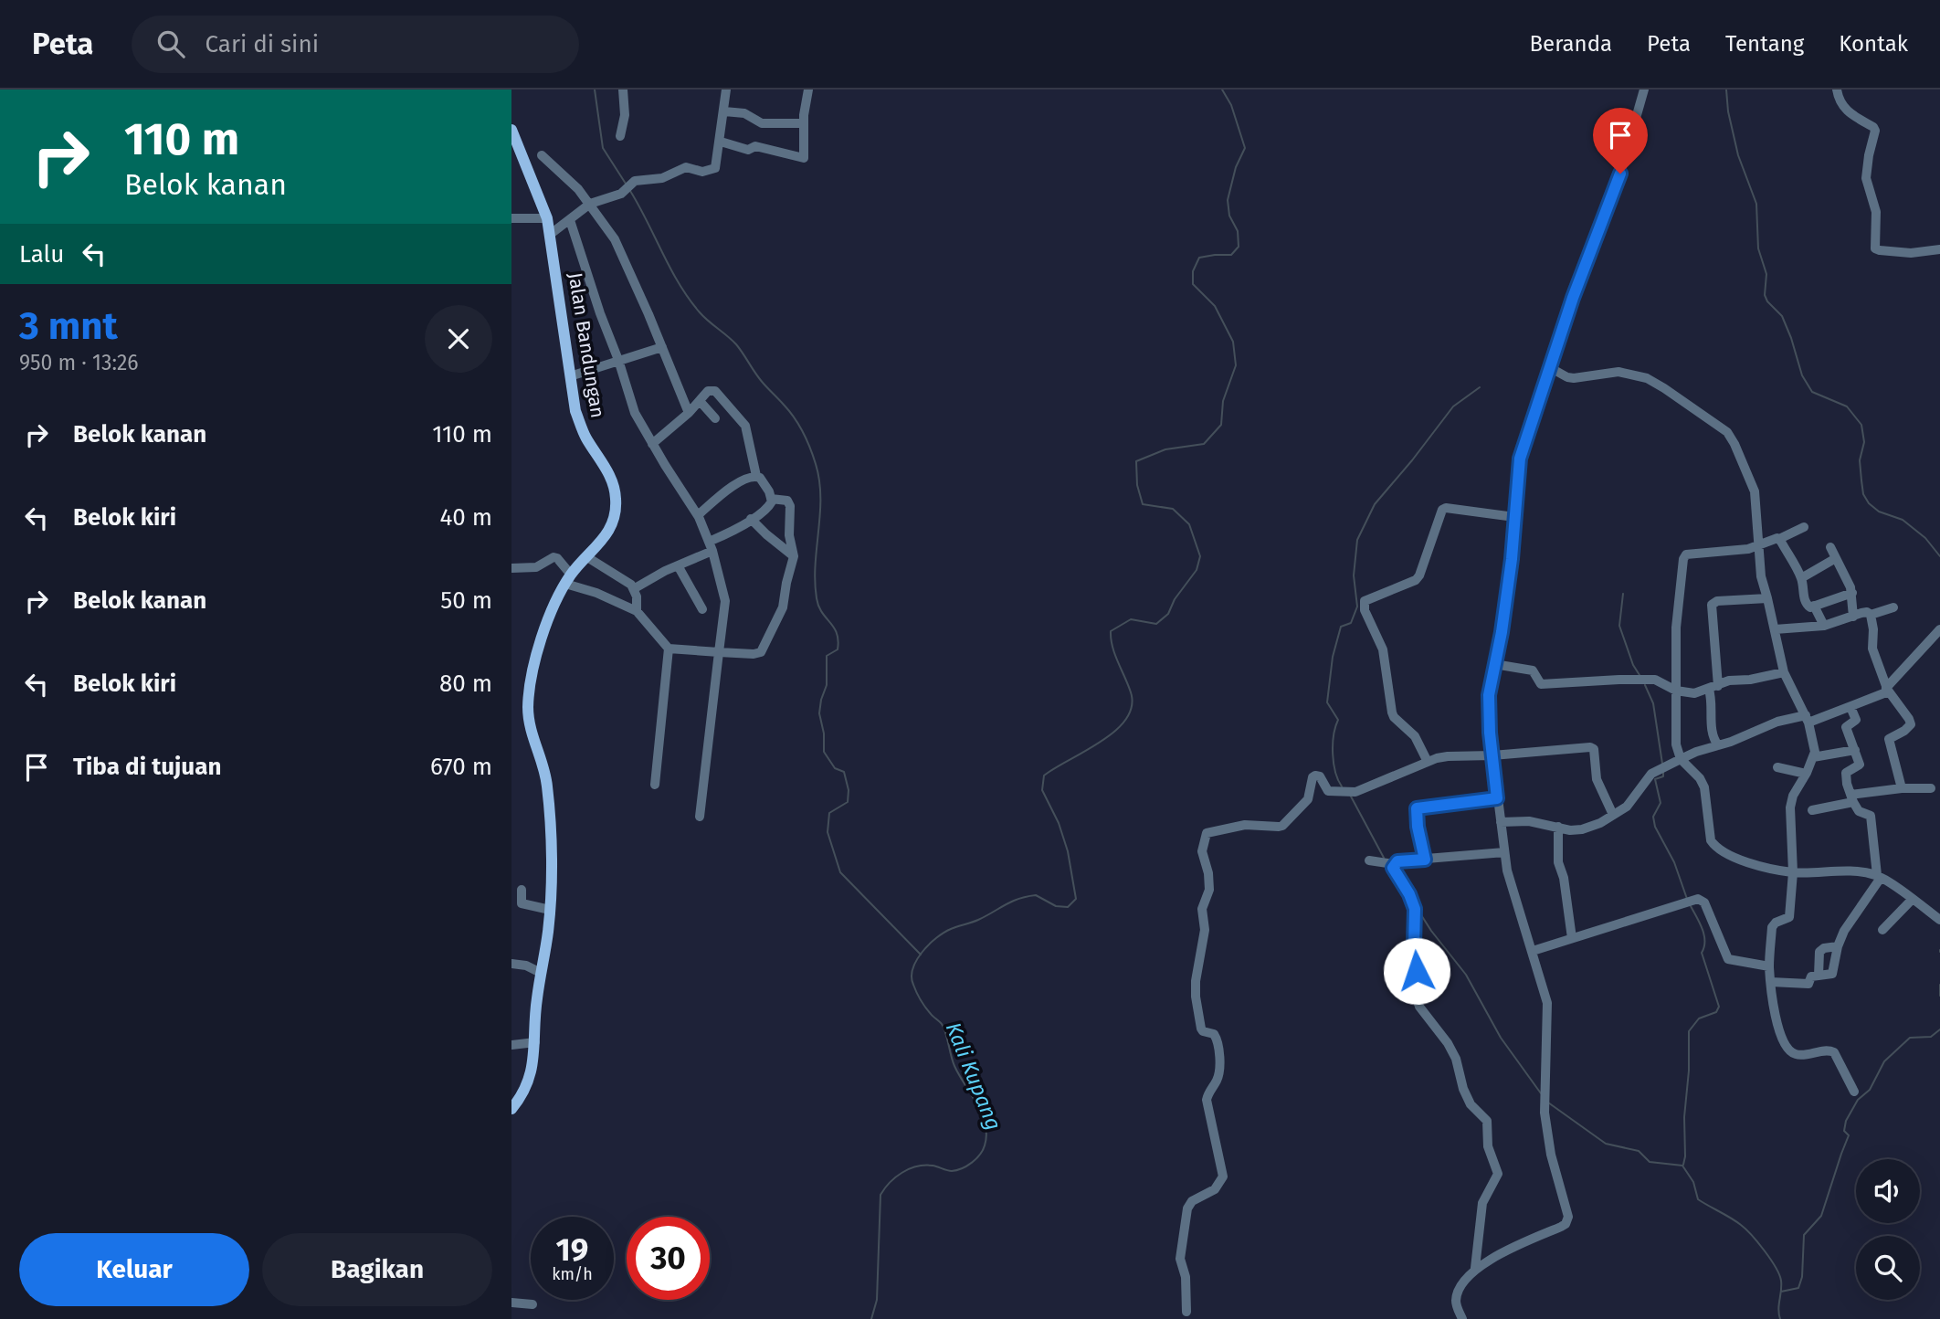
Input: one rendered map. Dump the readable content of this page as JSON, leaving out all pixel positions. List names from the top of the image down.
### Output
{
  "streets": {
    "main road": ["Jalan Bandungan"]
  },
  "water": ["Kali Kupang"],
  "page": {
    "header": "Peta",
    "search": "Cari di sini",
    "nav": [
      "Beranda",
      "Peta",
      "Tentang",
      "Kontak"
    ],
    "turn": ["110 m", "Belok kanan"],
    "then": "Lalu",
    "heading": ["3 mnt", "950 m · 13:26"],
    "list": [
      {
        "name": "Belok kanan",
        "value": "110 m"
      },
      {
        "name": "Belok kiri",
        "value": "40 m"
      },
      {
        "name": "Belok kanan",
        "value": "50 m"
      },
      {
        "name": "Belok kiri",
        "value": "80 m"
      },
      {
        "name": "Tiba di tujuan",
        "value": "670 m"
      }
    ],
    "speed": "19 km/h",
    "limit": "30",
    "buttons": ["Keluar", "Bagikan"]
  }
}
